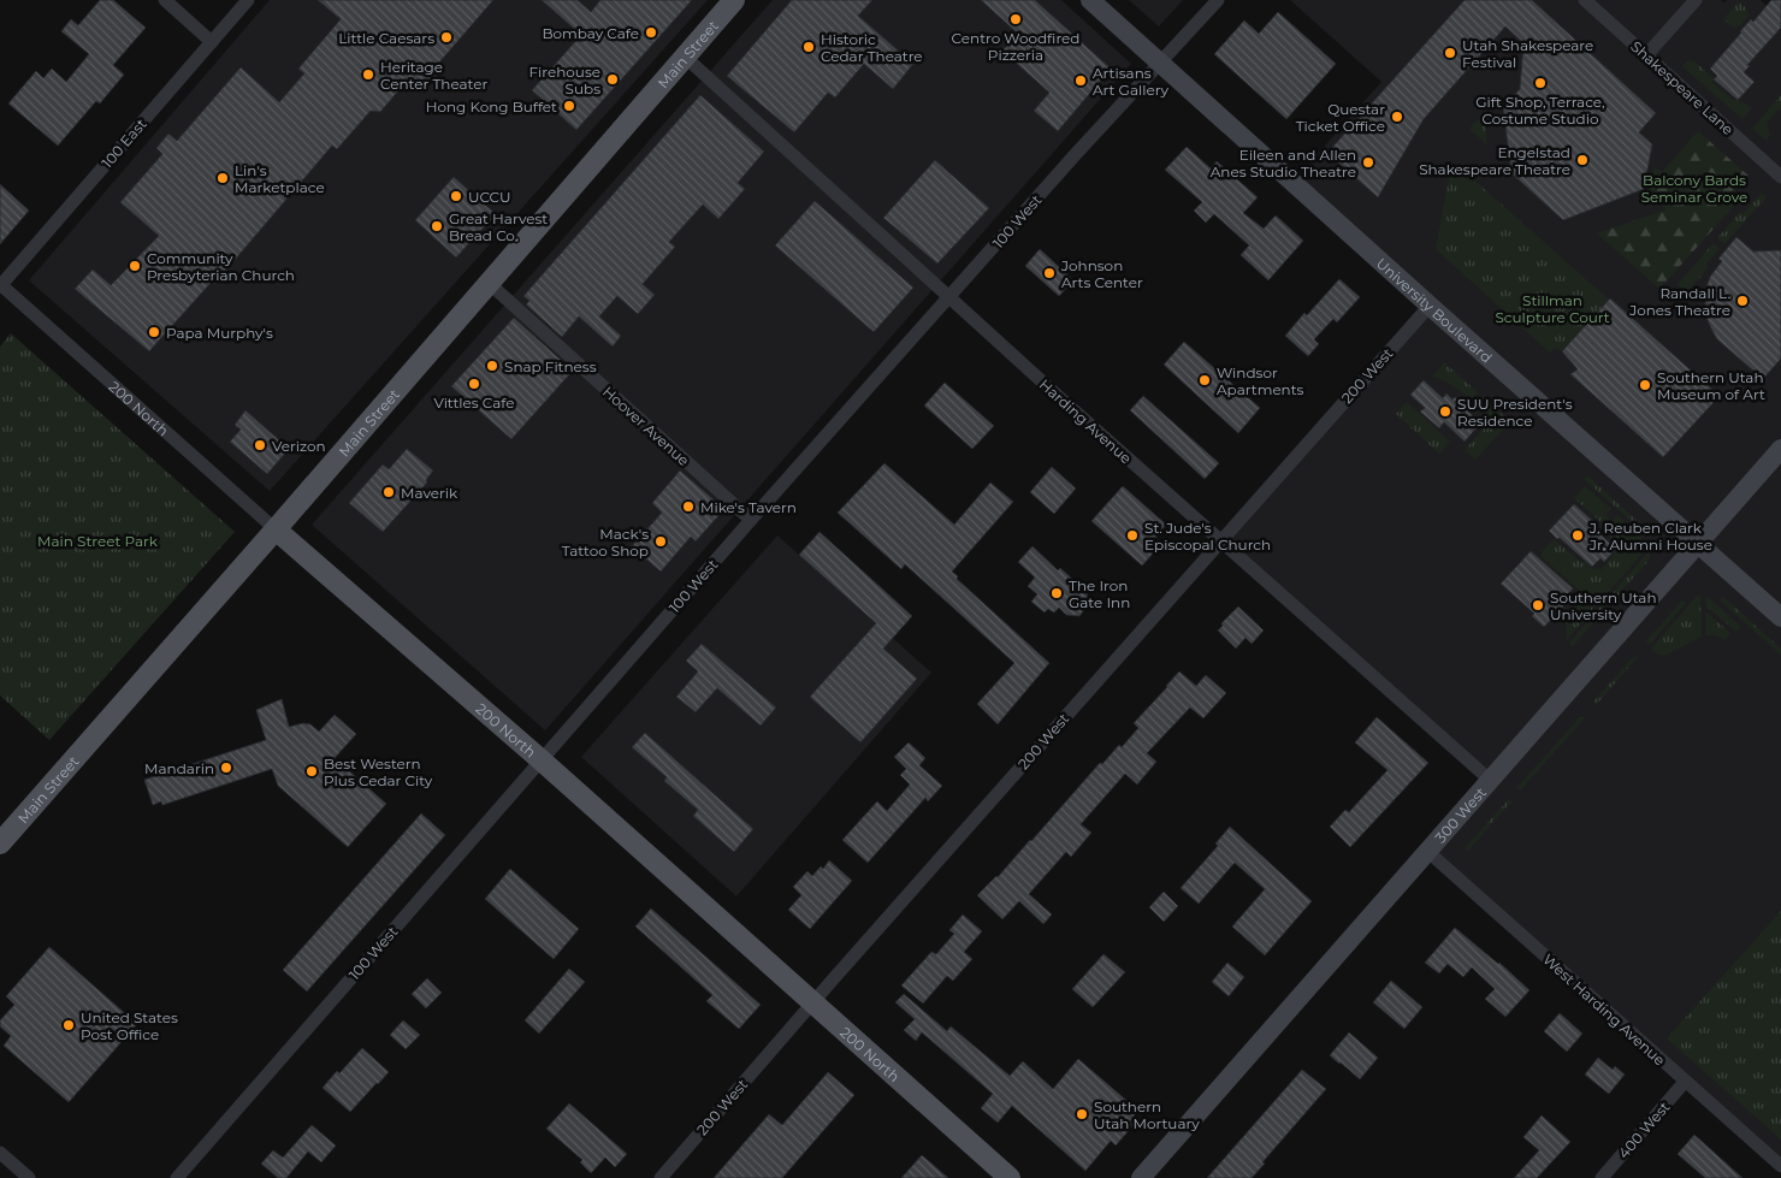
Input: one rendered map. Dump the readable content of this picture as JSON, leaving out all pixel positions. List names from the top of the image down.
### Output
{
  "streets": {
    "main road": ["Main Street", "200 North"],
    "street": [
      "Shakespeare Lane",
      "100 East",
      "100 West",
      "University Boulevard",
      "200 West",
      "Harding Avenue",
      "Hoover Avenue",
      "300 West",
      "West Harding Avenue",
      "400 West"
    ]
  },
  "crossings": [
    ["Main Street", "200 North"],
    ["Main Street", "Harding Avenue"],
    ["Main Street", "Hoover Avenue"],
    ["100 East", "200 North"],
    ["100 West", "University Boulevard"],
    ["100 West", "200 North"],
    ["100 West", "Harding Avenue"],
    ["100 West", "Hoover Avenue"],
    ["University Boulevard", "200 West"],
    ["University Boulevard", "300 West"],
    ["200 West", "200 North"],
    ["200 West", "Harding Avenue"],
    ["Harding Avenue", "300 West"],
    ["300 West", "West Harding Avenue"],
    ["West Harding Avenue", "400 West"]
  ],
  "parks": ["Balcony Bards Seminar Grove", "Stillman Sculpture Court", "Main Street Park"],
  "places": [
    "Centro Woodfired Pizzeria",
    "Bombay Cafe",
    "Little Caesars",
    "Historic Cedar Theatre",
    "Utah Shakespeare Festival",
    "Heritage Center Theater",
    "Firehouse Subs",
    "Artisans Art Gallery",
    "Gift Shop, Terrace, Costume Studio",
    "Hong Kong Buffet",
    "Questar Ticket Office",
    "Engelstad Shakespeare Theatre",
    "Eileen and Allen Anes Studio Theatre",
    "Lin's Marketplace",
    "UCCU",
    "Great Harvest Bread Co.",
    "Community Presbyterian Church",
    "Johnson Arts Center",
    "Randall L. Jones Theatre",
    "Papa Murphy's",
    "Snap Fitness",
    "Windsor Apartments",
    "Vittles Cafe",
    "Southern Utah Museum of Art",
    "SUU President's Residence",
    "Verizon",
    "Maverik",
    "Mike's Tavern",
    "St. Jude's Episcopal Church",
    "J. Reuben Clark Jr. Alumni House",
    "Mack's Tattoo Shop",
    "The Iron Gate Inn",
    "Southern Utah University",
    "Mandarin",
    "Best Western Plus Cedar City",
    "United States Post Office",
    "Southern Utah Mortuary"
  ]
}
